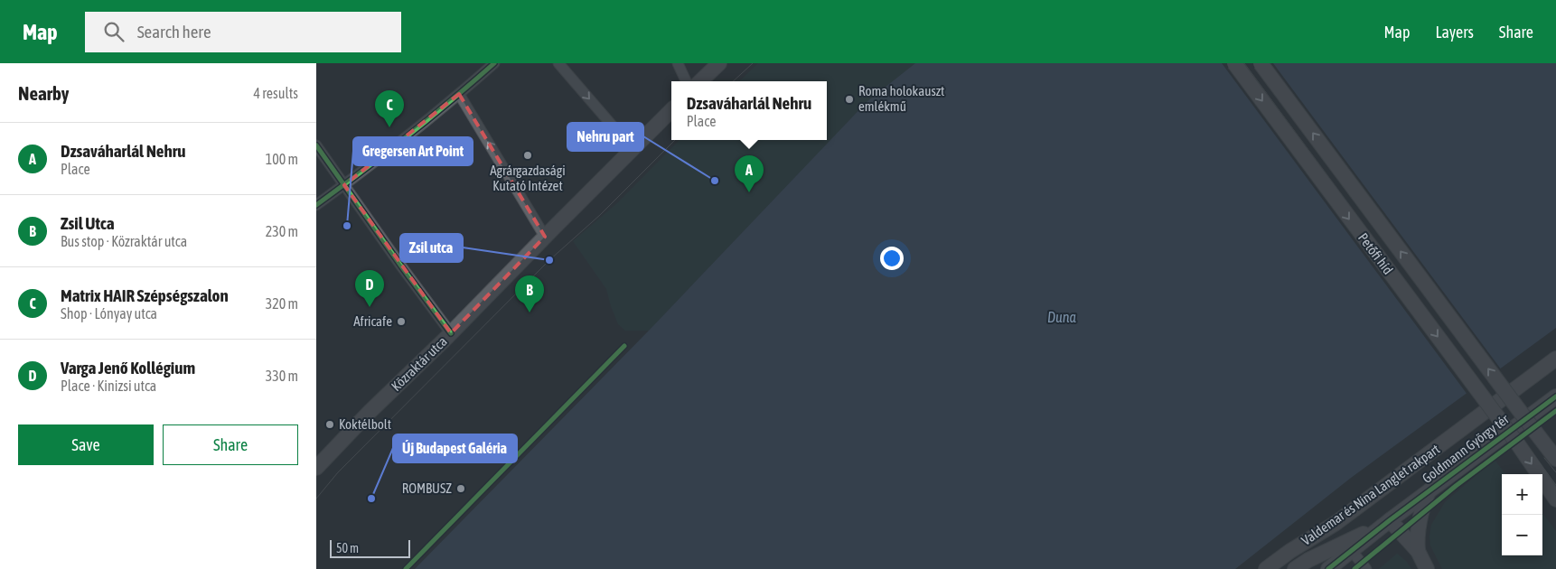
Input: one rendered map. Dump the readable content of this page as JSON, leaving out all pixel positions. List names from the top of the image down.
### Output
{
  "streets": {
    "main road": [
      "Petőfi híd",
      "Közraktár utca",
      "Goldmann György tér",
      "Valdemar és Nina Langlet rakpart"
    ]
  },
  "water": ["Duna"],
  "places": [
    "Roma holokauszt emlékmű",
    "Agrárgazdasági Kutató Intézet",
    "Nehru part",
    "Gregersen Art Point",
    "Zsil utca",
    "Africafe",
    "Koktélbolt",
    "ROMBUSZ",
    "Új Budapest Galéria"
  ],
  "scale_bar": "50 m",
  "page": {
    "header": "Map",
    "search": "Search here",
    "nav": ["Map", "Layers", "Share"],
    "heading": ["Nearby", "4 results"],
    "popup": ["Dzsaváharlál Nehru", "Place"],
    "pins": [
      "C",
      "A",
      "D",
      "B"
    ],
    "list": [
      {
        "mark": "A",
        "name": "Dzsaváharlál Nehru",
        "note": "Place",
        "value": "100 m"
      },
      {
        "mark": "B",
        "name": "Zsil Utca",
        "note": "Bus stop · Közraktár utca",
        "value": "230 m"
      },
      {
        "mark": "C",
        "name": "Matrix HAIR Szépségszalon",
        "note": "Shop · Lónyay utca",
        "value": "320 m"
      },
      {
        "mark": "D",
        "name": "Varga Jenő Kollégium",
        "note": "Place · Kinizsi utca",
        "value": "330 m"
      }
    ],
    "buttons": ["Save", "Share"],
    "map_buttons": ["+", "−"],
    "scale": "50 m"
  }
}
